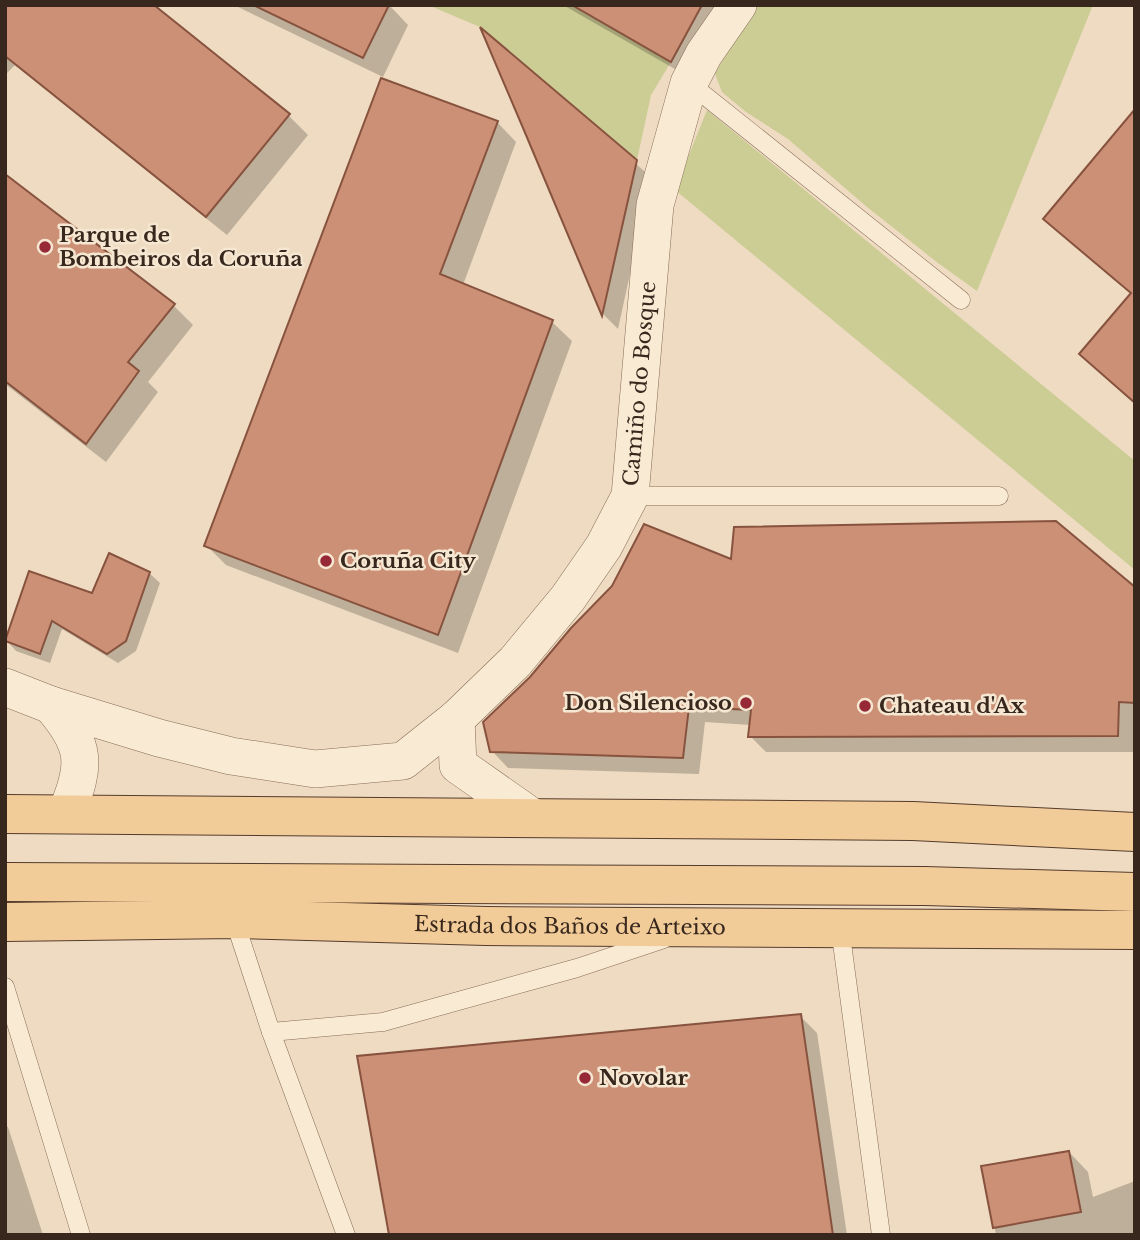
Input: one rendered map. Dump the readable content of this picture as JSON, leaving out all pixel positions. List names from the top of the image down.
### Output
{
  "streets": {
    "main road": ["Estrada dos Baños de Arteixo"],
    "street": ["Camiño do Bosque"]
  },
  "places": [
    "Parque de Bombeiros da Coruña",
    "Coruña City",
    "Don Silencioso",
    "Chateau d'Ax",
    "Novolar"
  ]
}
